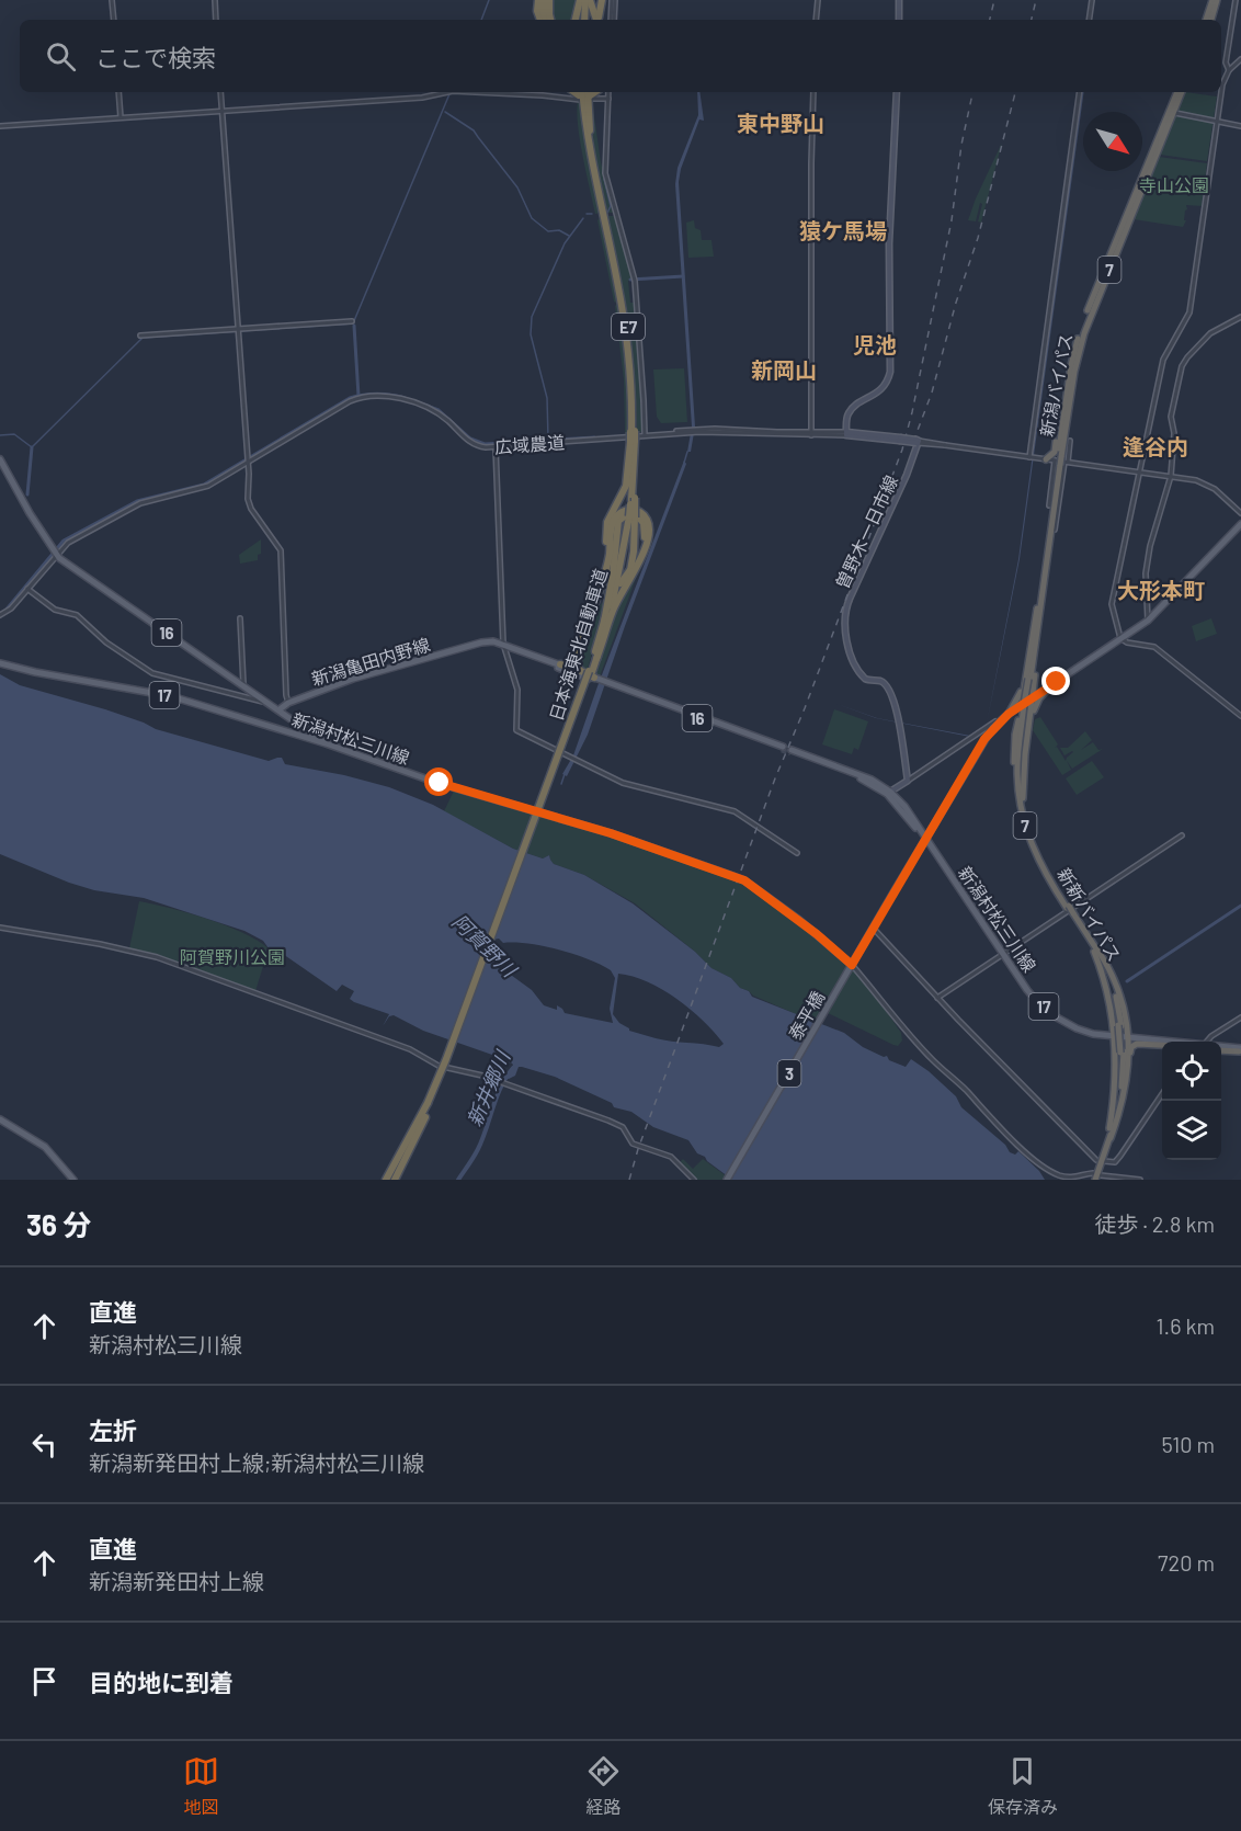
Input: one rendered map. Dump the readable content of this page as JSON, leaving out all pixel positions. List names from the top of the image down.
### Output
{
  "streets": {
    "highway": [
      "7",
      "E7",
      "新潟バイパス",
      "日本海東北自動車道",
      "新新バイパス"
    ],
    "main road": [
      "曽野木一日市線",
      "16",
      "新潟亀田内野線",
      "17",
      "新潟村松三川線",
      "泰平橋",
      "3"
    ],
    "street": ["広域農道"]
  },
  "crossings": [
    ["新潟バイパス", "新新バイパス"],
    ["新潟バイパス", "3"],
    ["広域農道", "16"],
    ["16", "新潟亀田内野線"],
    ["16", "新潟村松三川線"],
    ["日本海東北自動車道", "新潟亀田内野線"],
    ["新潟村松三川線", "泰平橋"],
    ["新潟村松三川線", "3"],
    ["新新バイパス", "3"],
    ["泰平橋", "3"]
  ],
  "districts": [
    "東中野山",
    "猿ケ馬場",
    "児池",
    "新岡山",
    "逢谷内",
    "大形本町"
  ],
  "water": ["阿賀野川", "新井郷川"],
  "parks": ["寺山公園", "阿賀野川公園"],
  "north": "bottom right",
  "page": {
    "search": "ここで検索",
    "heading": ["36 分", "徒歩 · 2.8 km"],
    "list": [
      ["直進", "新潟村松三川線", "1.6 km"],
      ["左折", "新潟新発田村上線;新潟村松三川線", "510 m"],
      ["直進", "新潟新発田村上線", "720 m"],
      "目的地に到着"
    ],
    "nav": ["地図", "経路", "保存済み"]
  }
}
